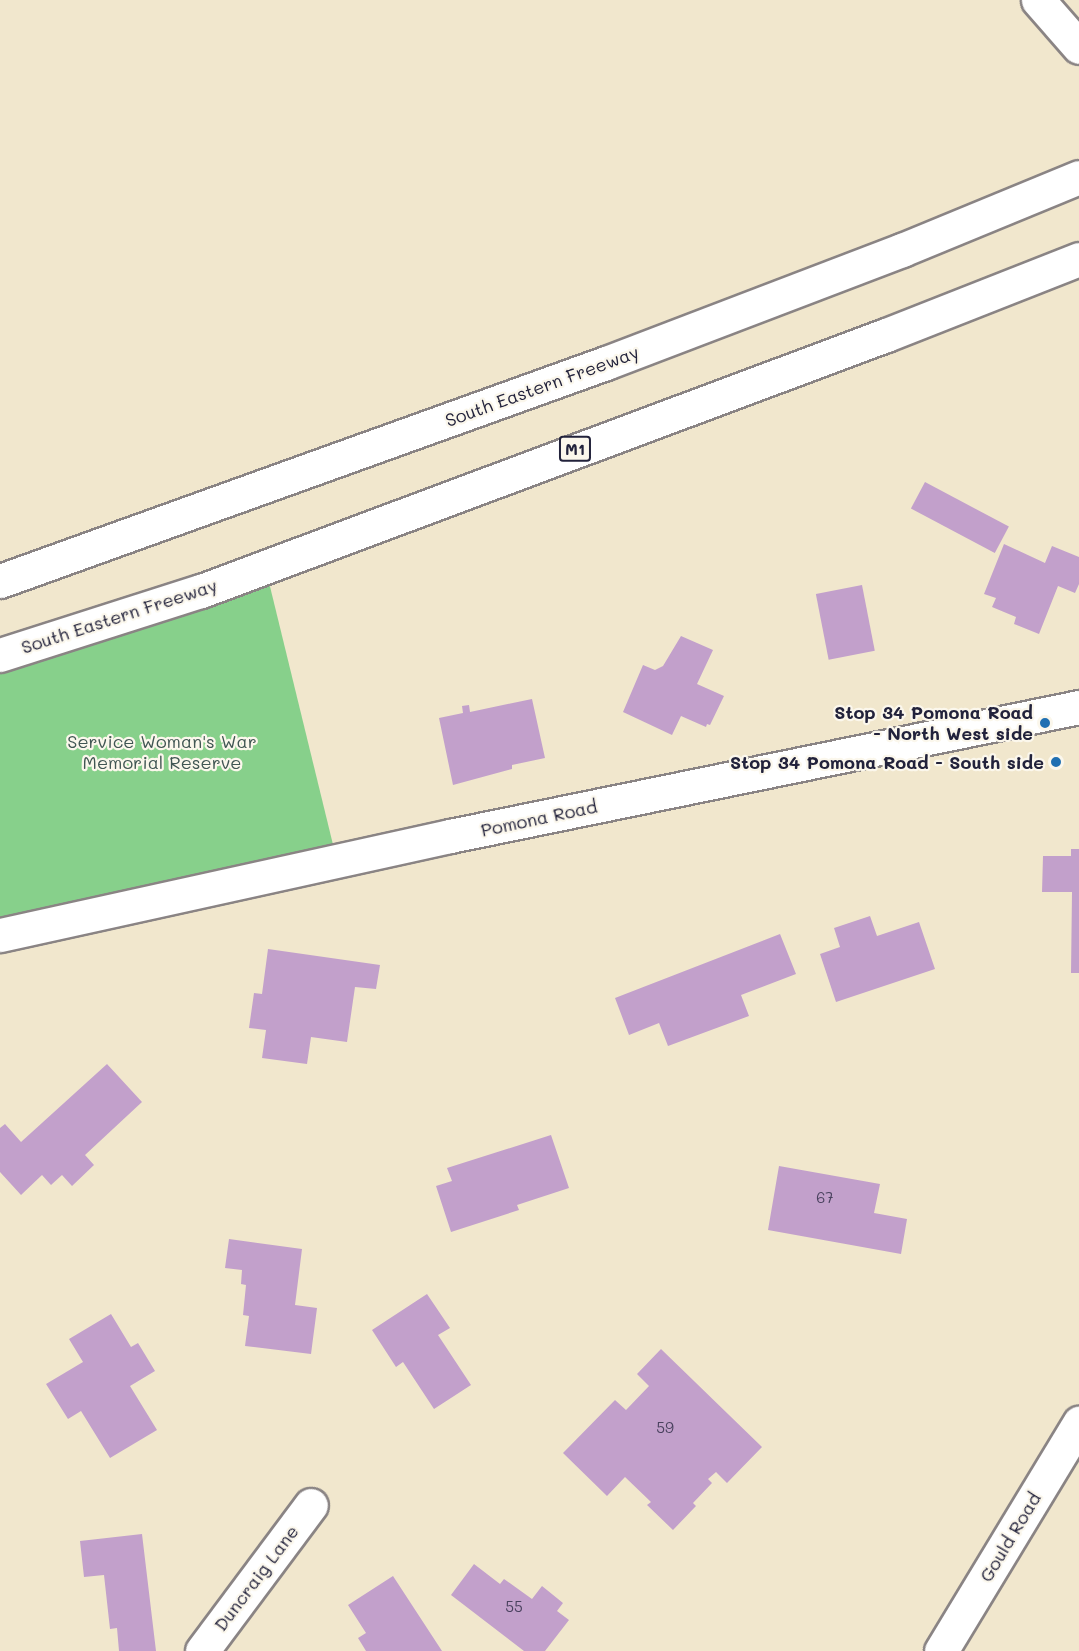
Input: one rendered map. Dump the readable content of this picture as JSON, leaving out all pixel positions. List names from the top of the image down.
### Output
{
  "streets": {
    "main road": [
      "South Eastern Freeway",
      "M1",
      "Pomona Road",
      "Gould Road",
      "Duncraig Lane"
    ]
  },
  "parks": ["Service Woman's War Memorial Reserve"],
  "places": ["Stop 34 Pomona Road - North West side", "Stop 34 Pomona Road - South side"],
  "house_numbers": ["67", "59", "55"]
}
